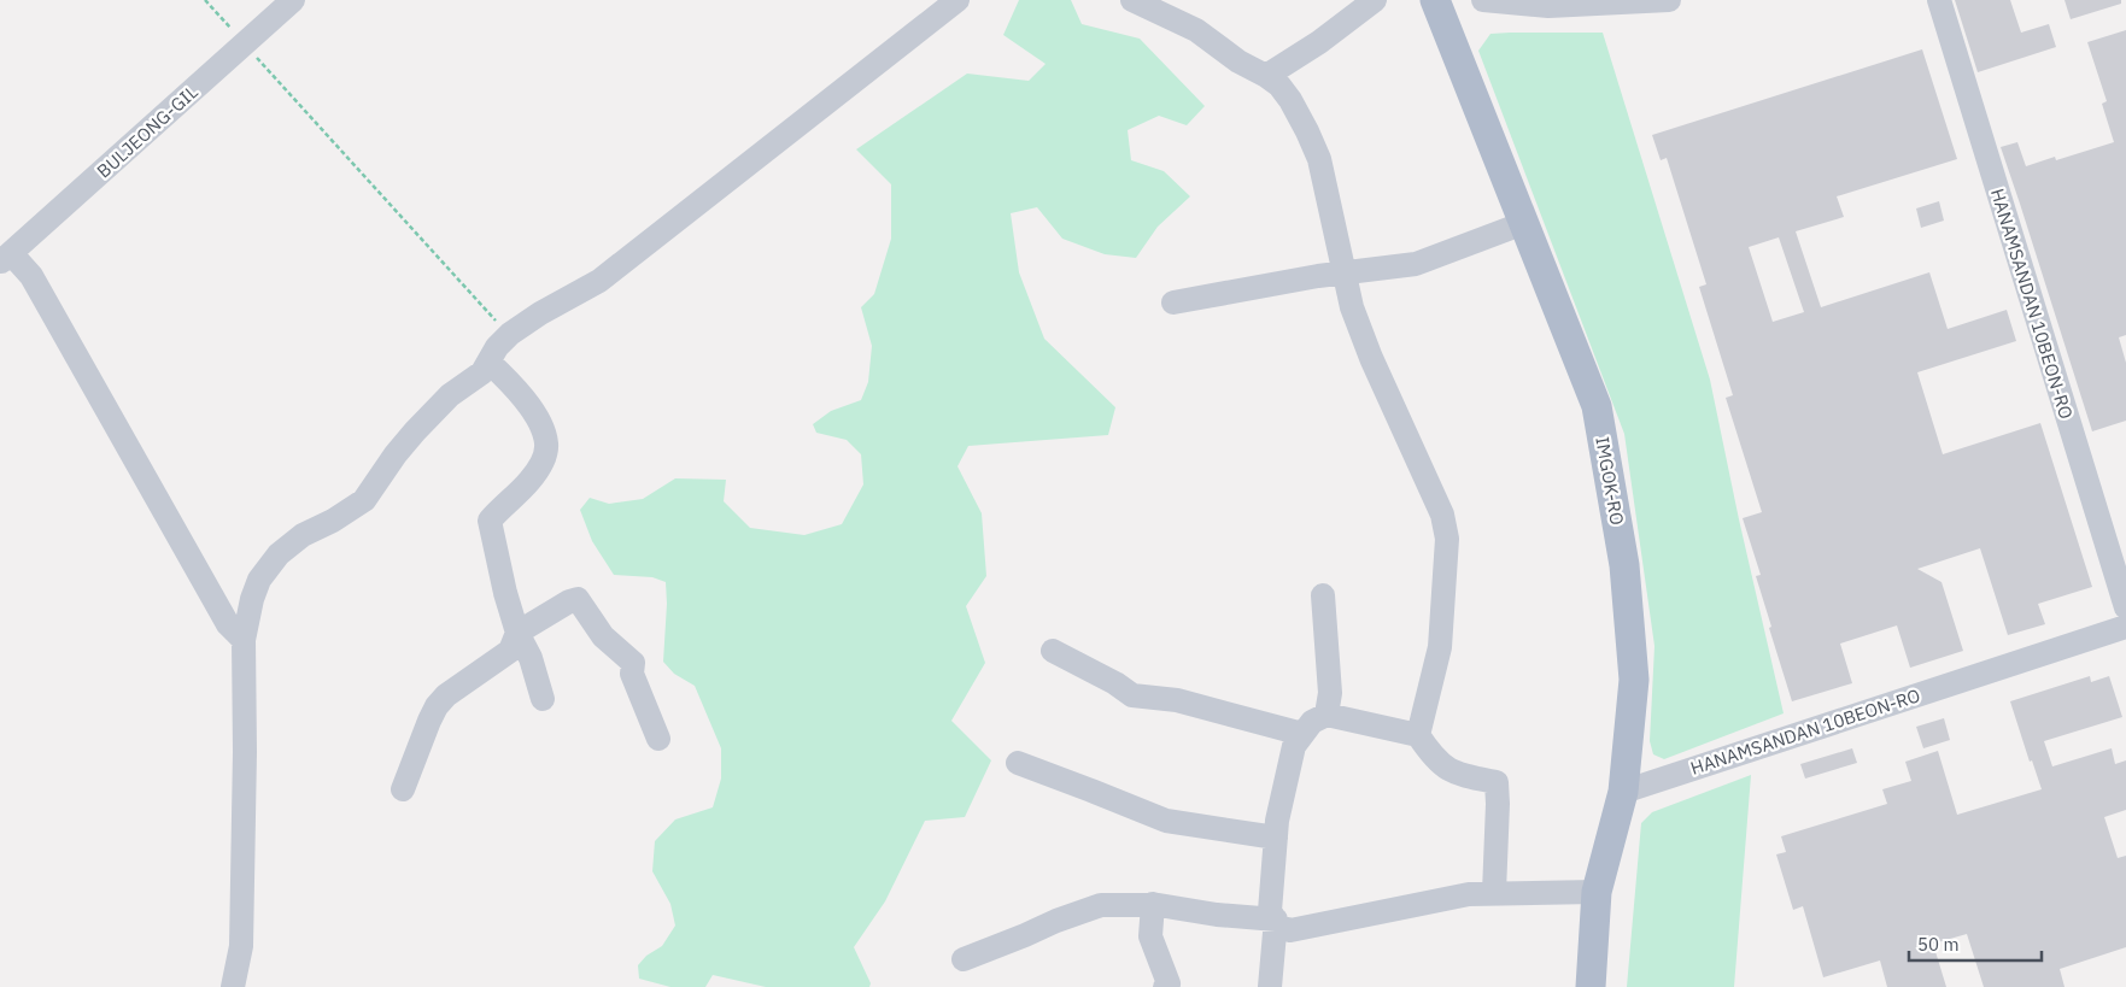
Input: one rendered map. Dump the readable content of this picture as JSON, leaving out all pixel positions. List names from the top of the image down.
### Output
{
  "streets": {
    "main road": ["IMGOK-RO"],
    "street": ["BULJEONG-GIL", "HANAMSANDAN 10BEON-RO"]
  },
  "crossings": [
    ["HANAMSANDAN 10BEON-RO", "IMGOK-RO"]
  ],
  "scale_bar": "50 m"
}
